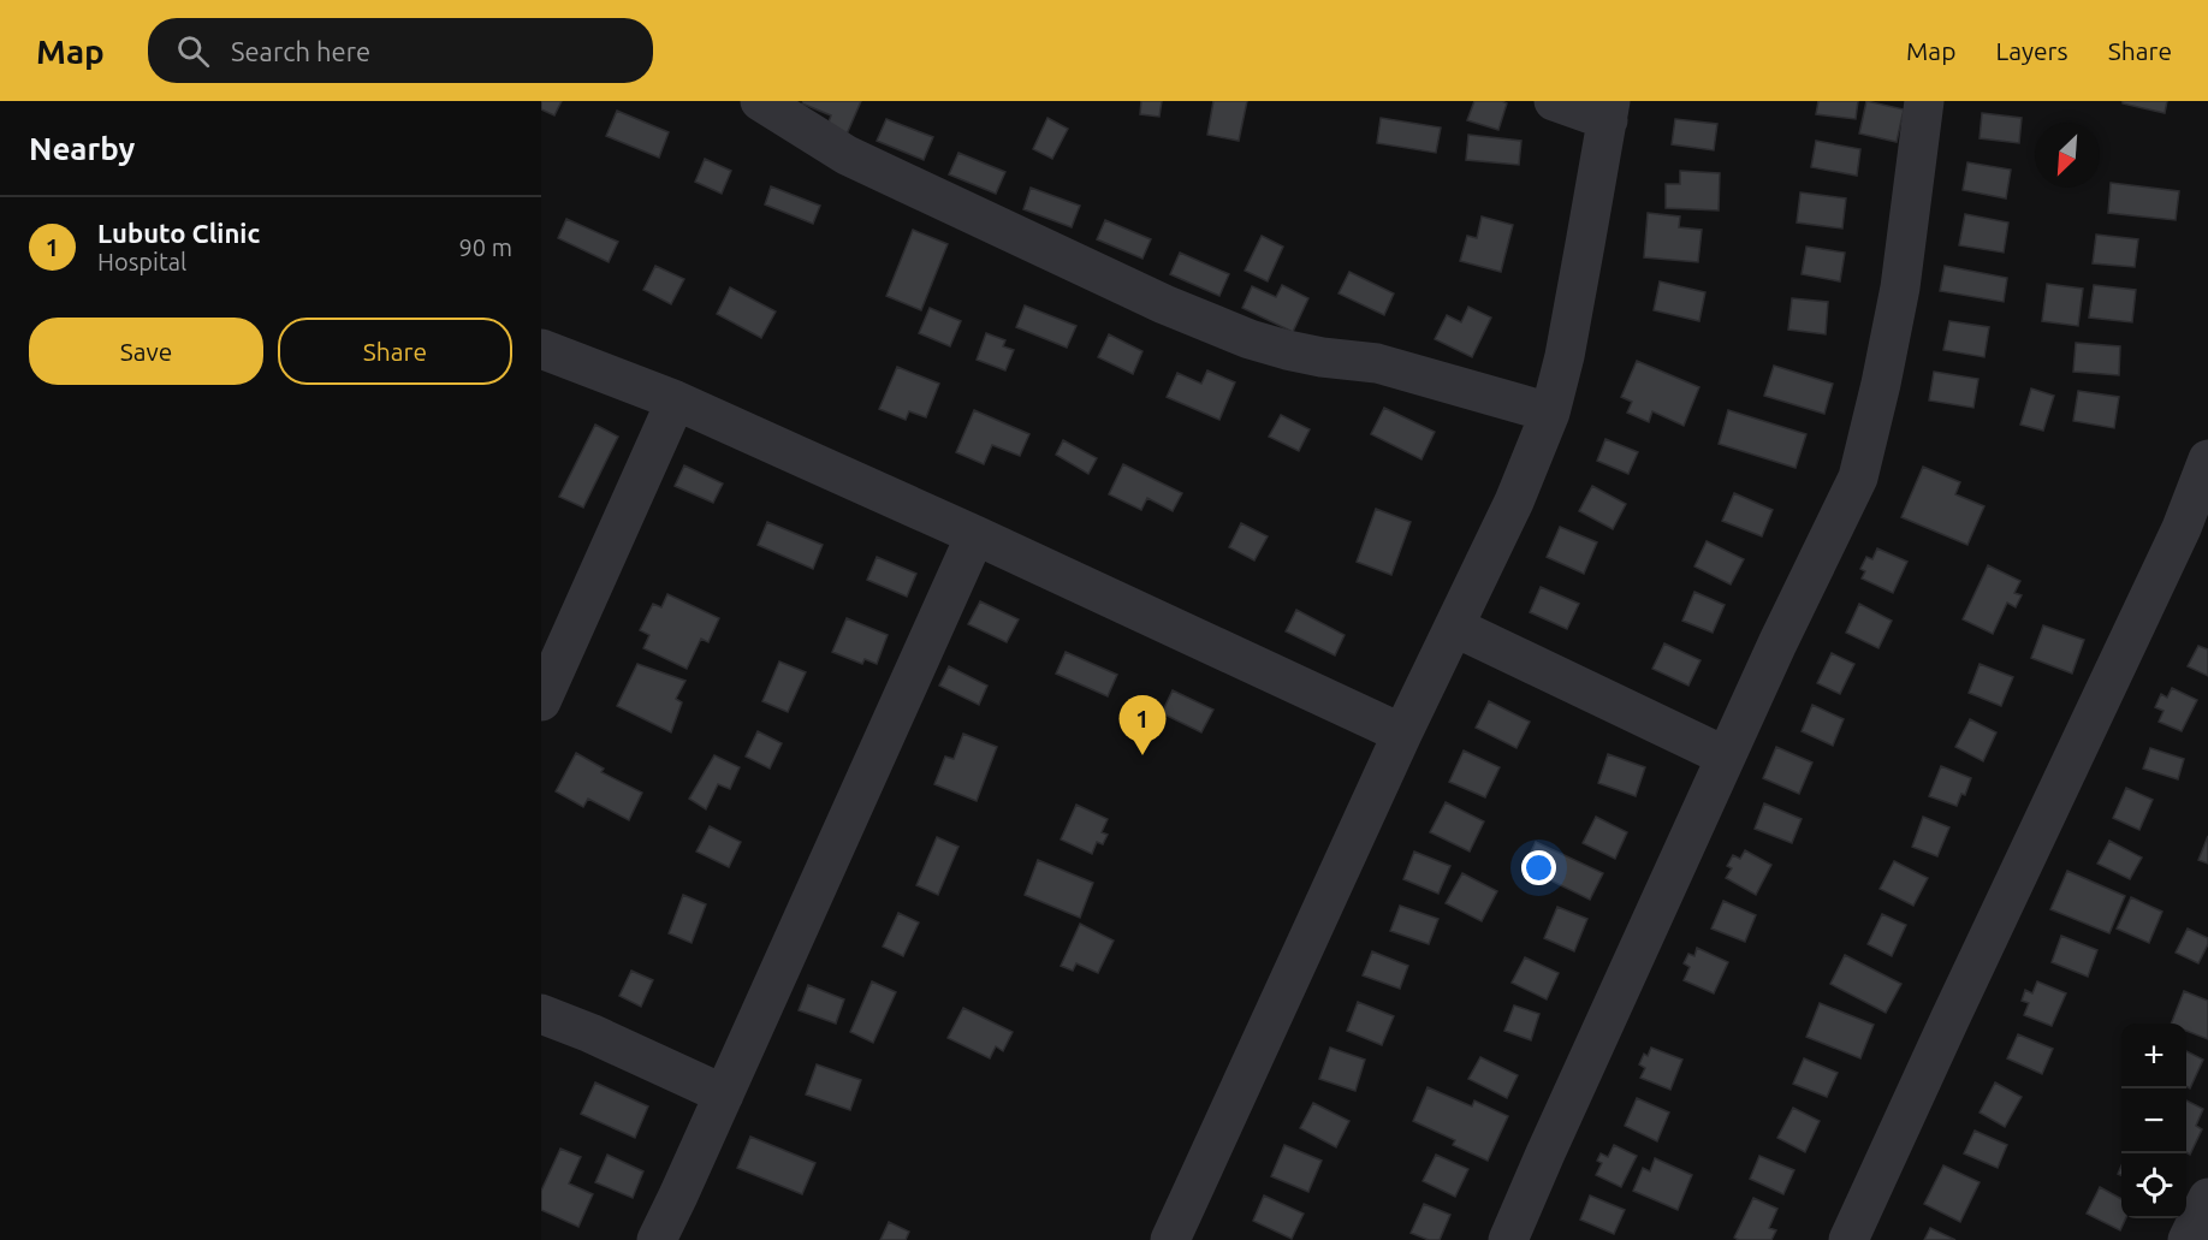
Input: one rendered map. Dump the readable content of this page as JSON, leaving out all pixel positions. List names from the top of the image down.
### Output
{
  "north": "bottom left",
  "page": {
    "header": "Map",
    "search": "Search here",
    "nav": ["Map", "Layers", "Share"],
    "heading": "Nearby",
    "list": [
      {
        "mark": "1",
        "name": "Lubuto Clinic",
        "note": "Hospital",
        "value": "90 m"
      }
    ],
    "buttons": ["Save", "Share"],
    "pins": "1",
    "map_buttons": ["+", "−"]
  }
}
